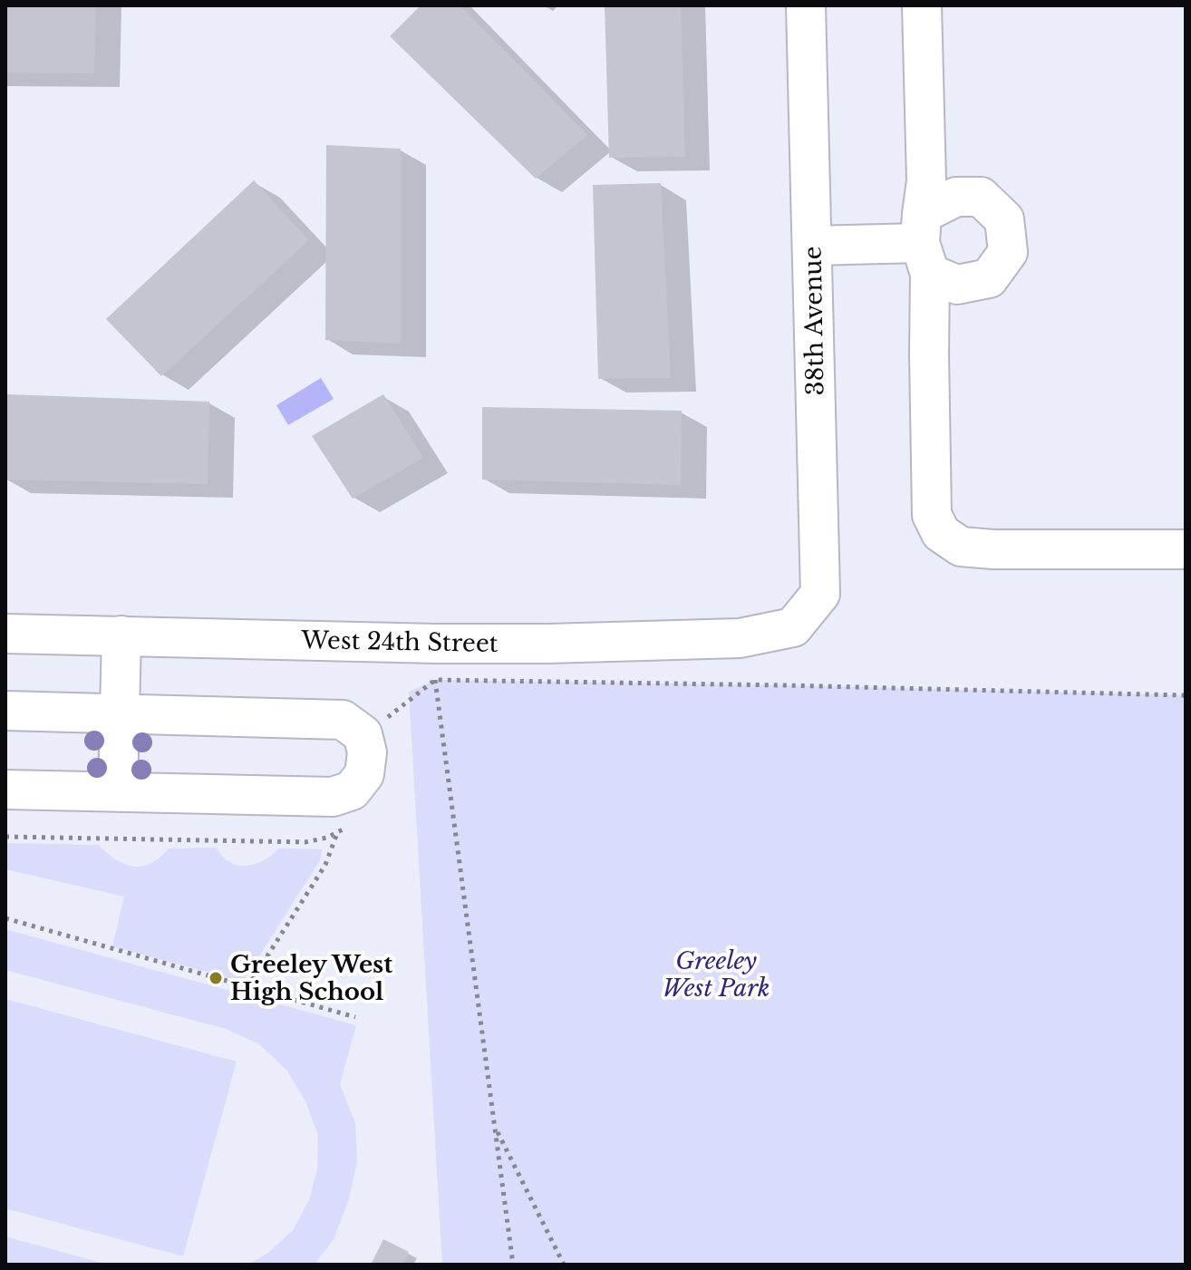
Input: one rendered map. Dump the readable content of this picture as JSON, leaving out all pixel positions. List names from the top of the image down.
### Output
{
  "streets": {
    "street": ["38th Avenue", "West 24th Street"]
  },
  "crossings": [
    ["38th Avenue", "West 24th Street"]
  ],
  "parks": ["Greeley West Park"],
  "places": ["Greeley West High School"]
}
